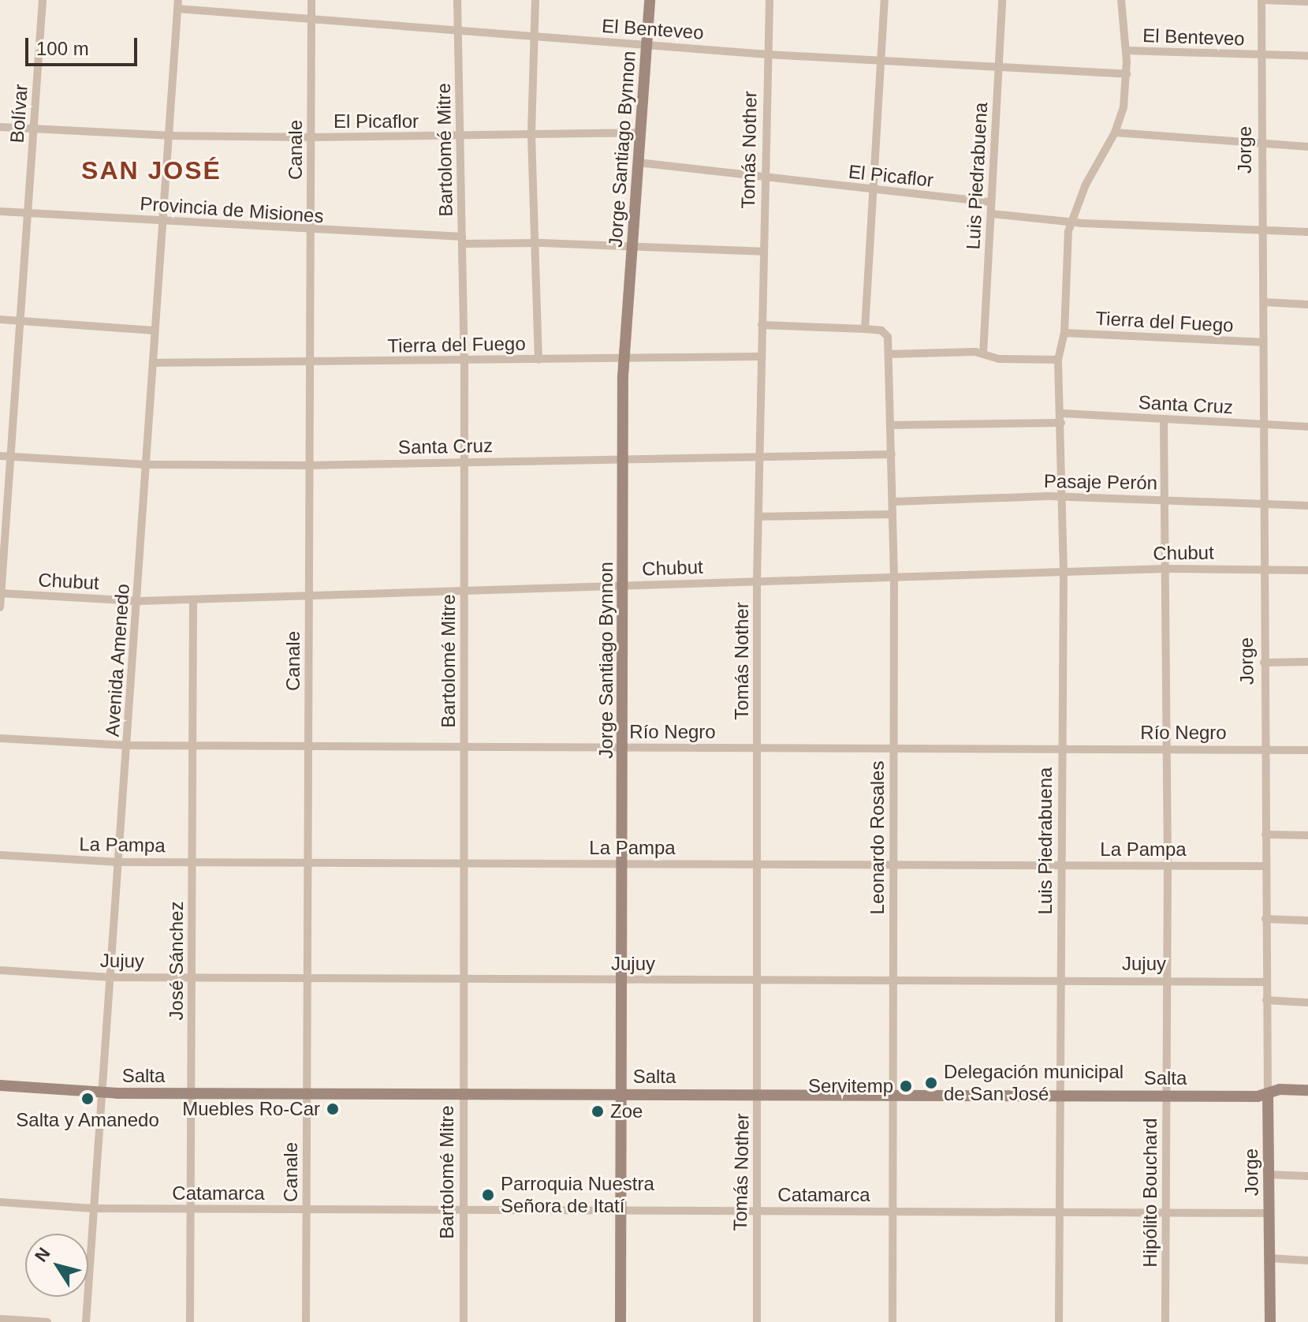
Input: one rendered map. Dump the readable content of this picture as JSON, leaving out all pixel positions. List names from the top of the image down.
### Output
{
  "streets": {
    "street": [
      "El Benteveo",
      "Bolívar",
      "El Picaflor",
      "Jorge Santiago Bynnon",
      "Canale",
      "Bartolomé Mitre",
      "Tomás Nother",
      "Jorge",
      "Luis Piedrabuena",
      "Provincia de Misiones",
      "Tierra del Fuego",
      "Santa Cruz",
      "Pasaje Perón",
      "Chubut",
      "Avenida Amenedo",
      "Río Negro",
      "Leonardo Rosales",
      "La Pampa",
      "Jujuy",
      "José Sánchez",
      "Salta",
      "Hipólito Bouchard",
      "Catamarca"
    ]
  },
  "crossings": [
    ["El Benteveo", "Jorge Santiago Bynnon"],
    ["El Benteveo", "Canale"],
    ["El Benteveo", "Bartolomé Mitre"],
    ["El Benteveo", "Tomás Nother"],
    ["El Benteveo", "Jorge"],
    ["El Benteveo", "Luis Piedrabuena"],
    ["El Benteveo", "Avenida Amenedo"],
    ["Bolívar", "El Picaflor"],
    ["Bolívar", "Provincia de Misiones"],
    ["Bolívar", "Santa Cruz"],
    ["Bolívar", "Chubut"],
    ["El Picaflor", "Jorge Santiago Bynnon"],
    ["El Picaflor", "Canale"],
    ["El Picaflor", "Bartolomé Mitre"],
    ["El Picaflor", "Tomás Nother"],
    ["El Picaflor", "Luis Piedrabuena"],
    ["El Picaflor", "Avenida Amenedo"],
    ["Jorge Santiago Bynnon", "Provincia de Misiones"],
    ["Jorge Santiago Bynnon", "Tierra del Fuego"],
    ["Jorge Santiago Bynnon", "Santa Cruz"],
    ["Jorge Santiago Bynnon", "Chubut"],
    ["Jorge Santiago Bynnon", "Río Negro"],
    ["Jorge Santiago Bynnon", "La Pampa"],
    ["Jorge Santiago Bynnon", "Jujuy"],
    ["Jorge Santiago Bynnon", "Salta"],
    ["Jorge Santiago Bynnon", "Catamarca"],
    ["Canale", "Provincia de Misiones"],
    ["Canale", "Tierra del Fuego"],
    ["Canale", "Santa Cruz"],
    ["Canale", "Chubut"],
    ["Canale", "Río Negro"],
    ["Canale", "La Pampa"],
    ["Canale", "Jujuy"],
    ["Canale", "Salta"],
    ["Canale", "Catamarca"],
    ["Bartolomé Mitre", "Provincia de Misiones"],
    ["Bartolomé Mitre", "Tierra del Fuego"],
    ["Bartolomé Mitre", "Santa Cruz"],
    ["Bartolomé Mitre", "Chubut"],
    ["Bartolomé Mitre", "Río Negro"],
    ["Bartolomé Mitre", "La Pampa"],
    ["Bartolomé Mitre", "Jujuy"],
    ["Bartolomé Mitre", "Salta"],
    ["Bartolomé Mitre", "Catamarca"],
    ["Tomás Nother", "Provincia de Misiones"],
    ["Tomás Nother", "Tierra del Fuego"],
    ["Tomás Nother", "Santa Cruz"],
    ["Tomás Nother", "Chubut"],
    ["Tomás Nother", "Río Negro"],
    ["Tomás Nother", "La Pampa"],
    ["Tomás Nother", "Jujuy"],
    ["Tomás Nother", "Salta"],
    ["Tomás Nother", "Catamarca"],
    ["Jorge", "Tierra del Fuego"],
    ["Jorge", "Santa Cruz"],
    ["Jorge", "Pasaje Perón"],
    ["Jorge", "Chubut"],
    ["Jorge", "Río Negro"],
    ["Jorge", "La Pampa"],
    ["Jorge", "Jujuy"],
    ["Jorge", "Salta"],
    ["Jorge", "Catamarca"],
    ["Luis Piedrabuena", "Santa Cruz"],
    ["Luis Piedrabuena", "Pasaje Perón"],
    ["Luis Piedrabuena", "Chubut"],
    ["Luis Piedrabuena", "Río Negro"],
    ["Luis Piedrabuena", "La Pampa"],
    ["Luis Piedrabuena", "Jujuy"],
    ["Luis Piedrabuena", "Salta"],
    ["Luis Piedrabuena", "Catamarca"],
    ["Provincia de Misiones", "Avenida Amenedo"],
    ["Tierra del Fuego", "Avenida Amenedo"],
    ["Santa Cruz", "Avenida Amenedo"],
    ["Santa Cruz", "Leonardo Rosales"],
    ["Santa Cruz", "Hipólito Bouchard"],
    ["Pasaje Perón", "Leonardo Rosales"],
    ["Pasaje Perón", "Hipólito Bouchard"],
    ["Chubut", "Avenida Amenedo"],
    ["Chubut", "Leonardo Rosales"],
    ["Chubut", "José Sánchez"],
    ["Chubut", "Hipólito Bouchard"],
    ["Avenida Amenedo", "Río Negro"],
    ["Avenida Amenedo", "La Pampa"],
    ["Avenida Amenedo", "Jujuy"],
    ["Avenida Amenedo", "Salta"],
    ["Avenida Amenedo", "Catamarca"],
    ["Río Negro", "Leonardo Rosales"],
    ["Río Negro", "José Sánchez"],
    ["Río Negro", "Hipólito Bouchard"],
    ["Leonardo Rosales", "La Pampa"],
    ["Leonardo Rosales", "Jujuy"],
    ["Leonardo Rosales", "Salta"],
    ["Leonardo Rosales", "Catamarca"],
    ["La Pampa", "José Sánchez"],
    ["La Pampa", "Hipólito Bouchard"],
    ["Jujuy", "José Sánchez"],
    ["Jujuy", "Hipólito Bouchard"],
    ["José Sánchez", "Salta"],
    ["José Sánchez", "Catamarca"],
    ["Salta", "Hipólito Bouchard"],
    ["Hipólito Bouchard", "Catamarca"]
  ],
  "districts": ["SAN JOSÉ"],
  "places": [
    "Delegación municipal de San José",
    "Servitemp",
    "Salta y Amanedo",
    "Muebles Ro-Car",
    "Zoe",
    "Parroquia Nuestra Señora de Itatí"
  ],
  "scale_bar": "100 m",
  "north": "top left"
}
